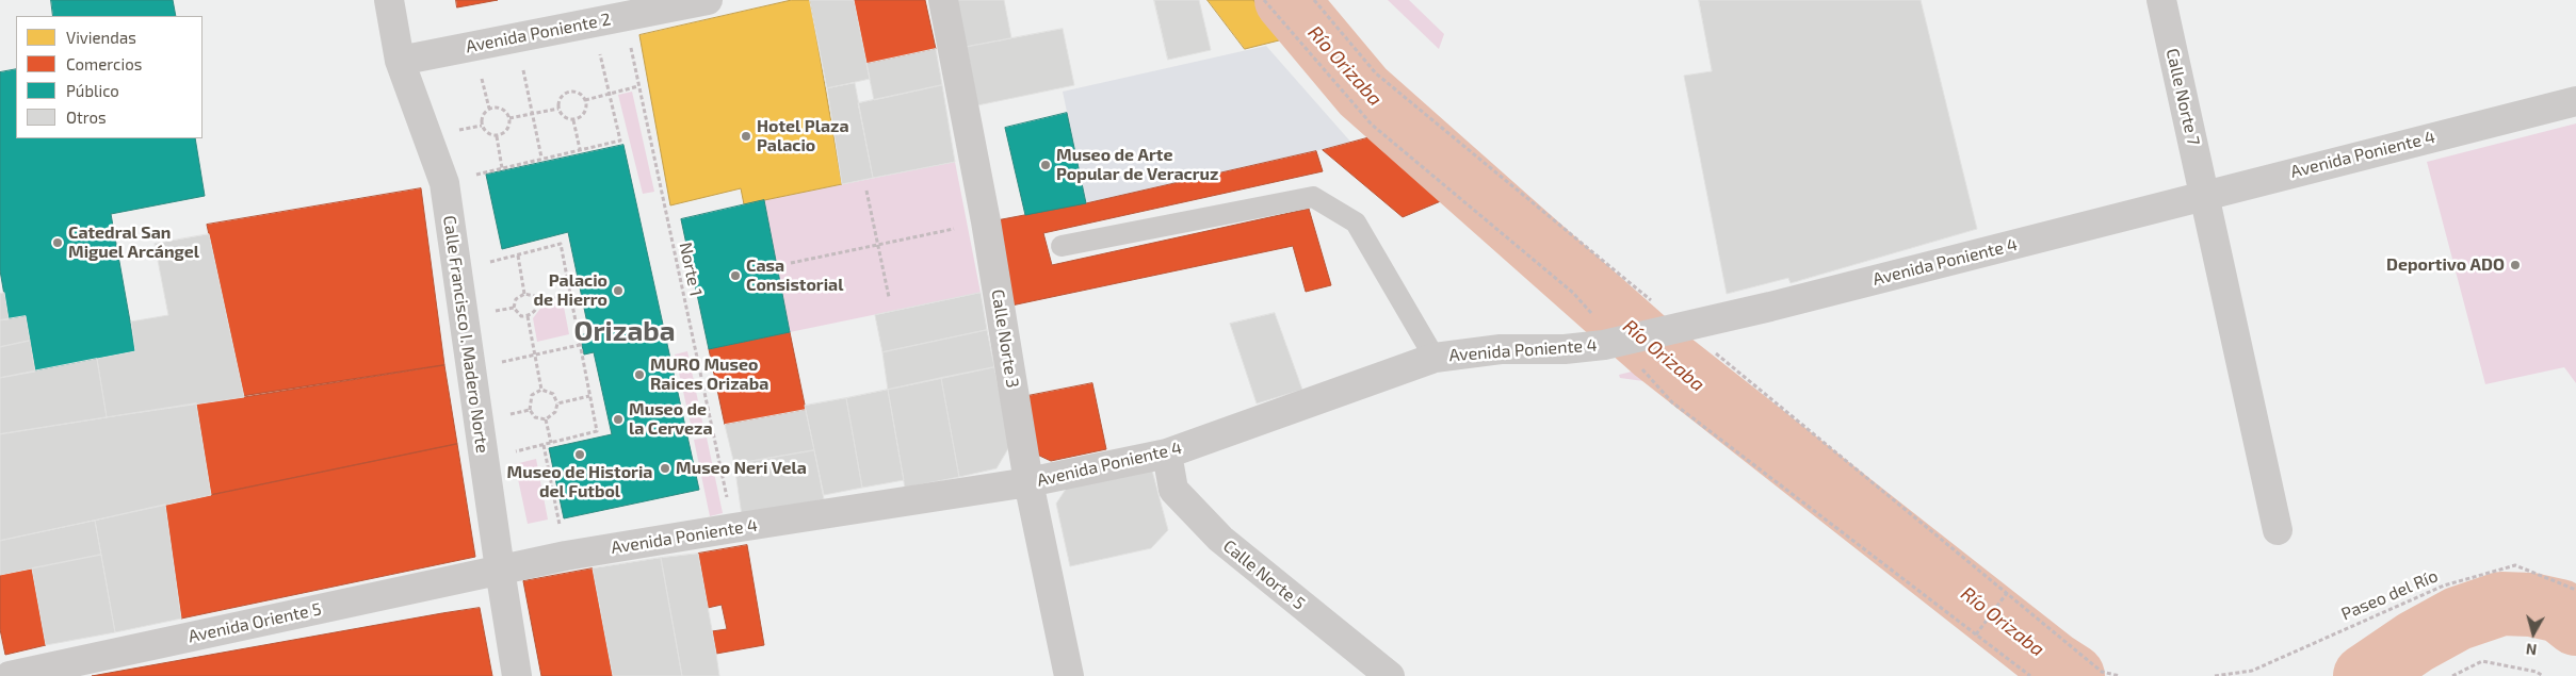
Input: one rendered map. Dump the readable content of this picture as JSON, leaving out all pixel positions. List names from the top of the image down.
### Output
{
  "streets": {
    "street": [
      "Avenida Poniente 2",
      "Calle Norte 7",
      "Avenida Poniente 4",
      "Calle Francisco I. Madero Norte",
      "Calle Norte 3",
      "Calle Norte 5",
      "Avenida Oriente 5"
    ],
    "path": ["Norte 1", "Paseo del Río"]
  },
  "crossings": [
    ["Avenida Poniente 2", "Norte 1"],
    ["Avenida Poniente 2", "Calle Francisco I. Madero Norte"],
    ["Calle Norte 7", "Avenida Poniente 4"],
    ["Avenida Poniente 4", "Norte 1"],
    ["Avenida Poniente 4", "Calle Francisco I. Madero Norte"],
    ["Avenida Poniente 4", "Calle Norte 3"],
    ["Avenida Poniente 4", "Calle Norte 5"],
    ["Avenida Poniente 4", "Avenida Oriente 5"],
    ["Calle Francisco I. Madero Norte", "Avenida Oriente 5"]
  ],
  "districts": ["Orizaba"],
  "water": ["Río Orizaba"],
  "places": [
    "Hotel Plaza Palacio",
    "Museo de Arte Popular de Veracruz",
    "Catedral San Miguel Arcángel",
    "Deportivo ADO",
    "Casa Consistorial",
    "Palacio de Hierro",
    "MURO Museo Raices Orizaba",
    "Museo de la Cerveza",
    "Museo de Historia del Futbol",
    "Museo Neri Vela"
  ],
  "legend": [
    "Viviendas",
    "Comercios",
    "Público",
    "Otros"
  ],
  "north": "bottom"
}
